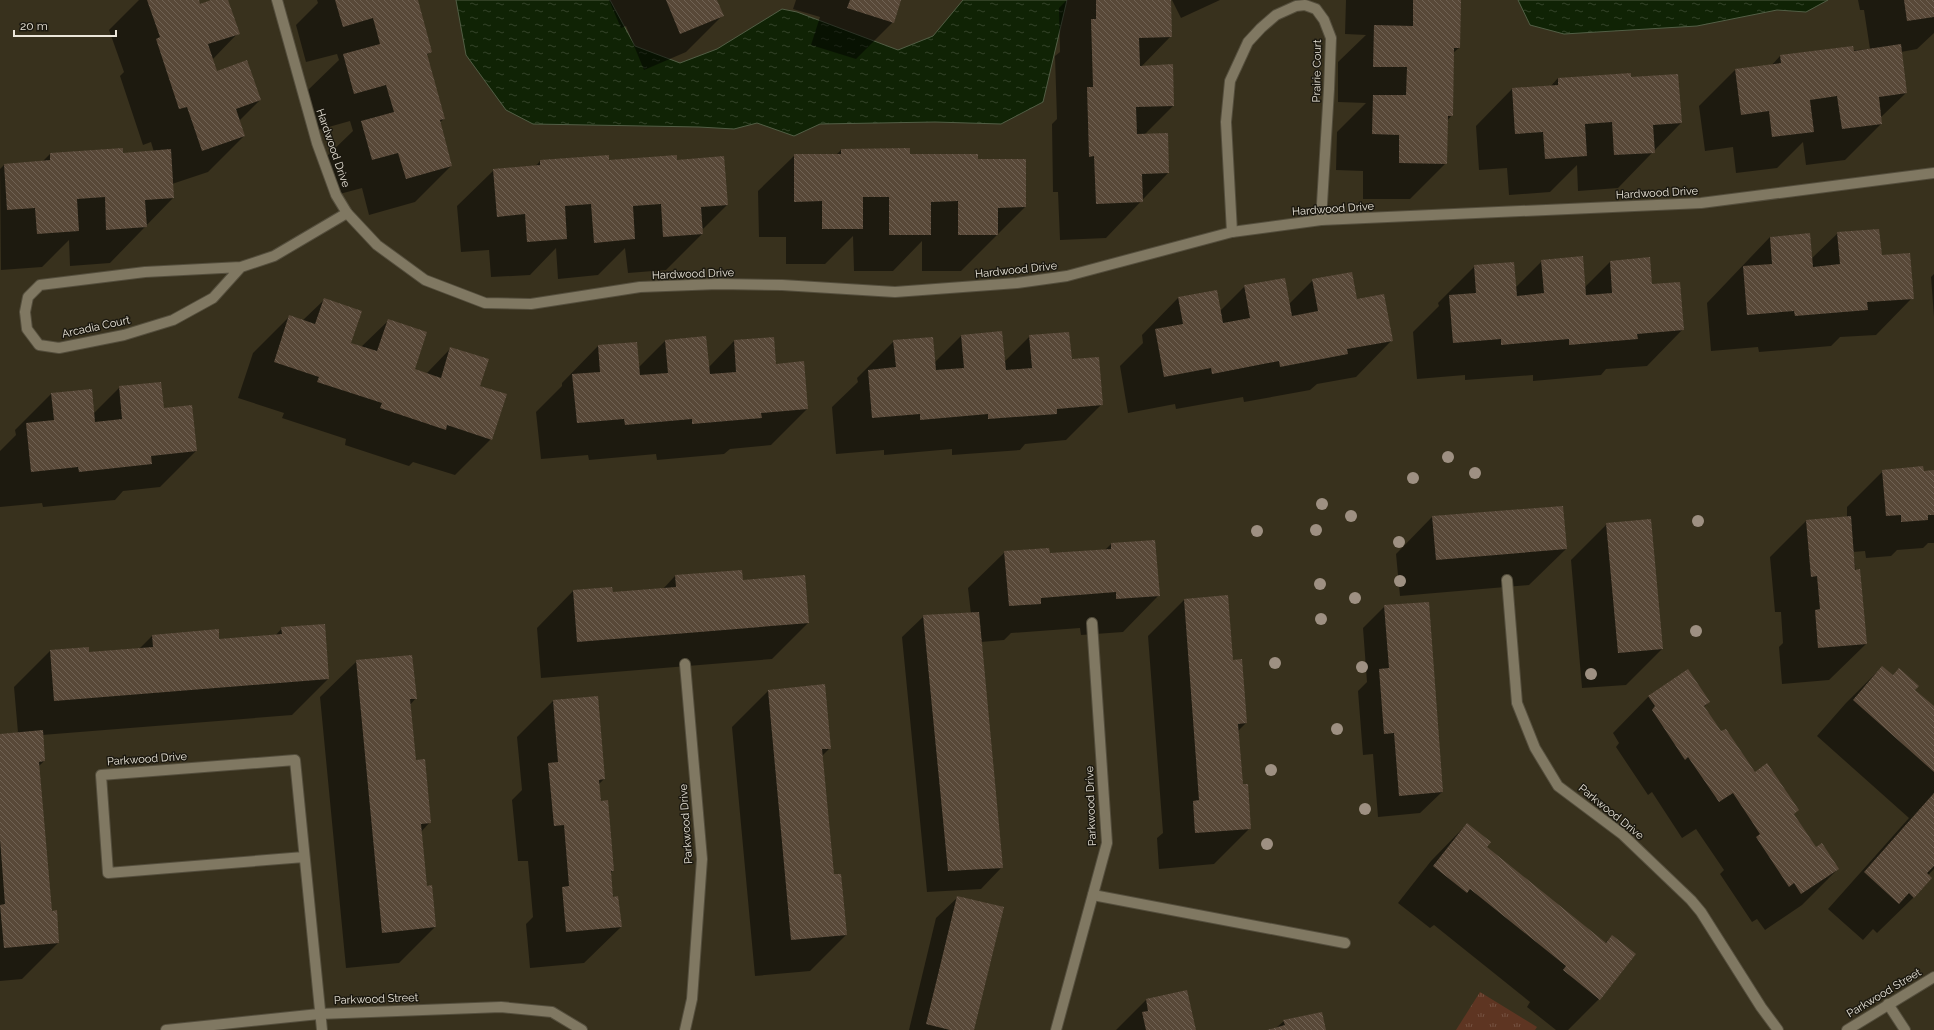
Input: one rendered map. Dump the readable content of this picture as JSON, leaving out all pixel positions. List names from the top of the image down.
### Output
{
  "streets": {
    "street": [
      "Prairie Court",
      "Hardwood Drive",
      "Arcadia Court",
      "Parkwood Drive",
      "Parkwood Street"
    ]
  },
  "crossings": [
    ["Prairie Court", "Hardwood Drive"],
    ["Hardwood Drive", "Arcadia Court"],
    ["Parkwood Drive", "Parkwood Street"]
  ],
  "scale_bar": "20 m"
}
